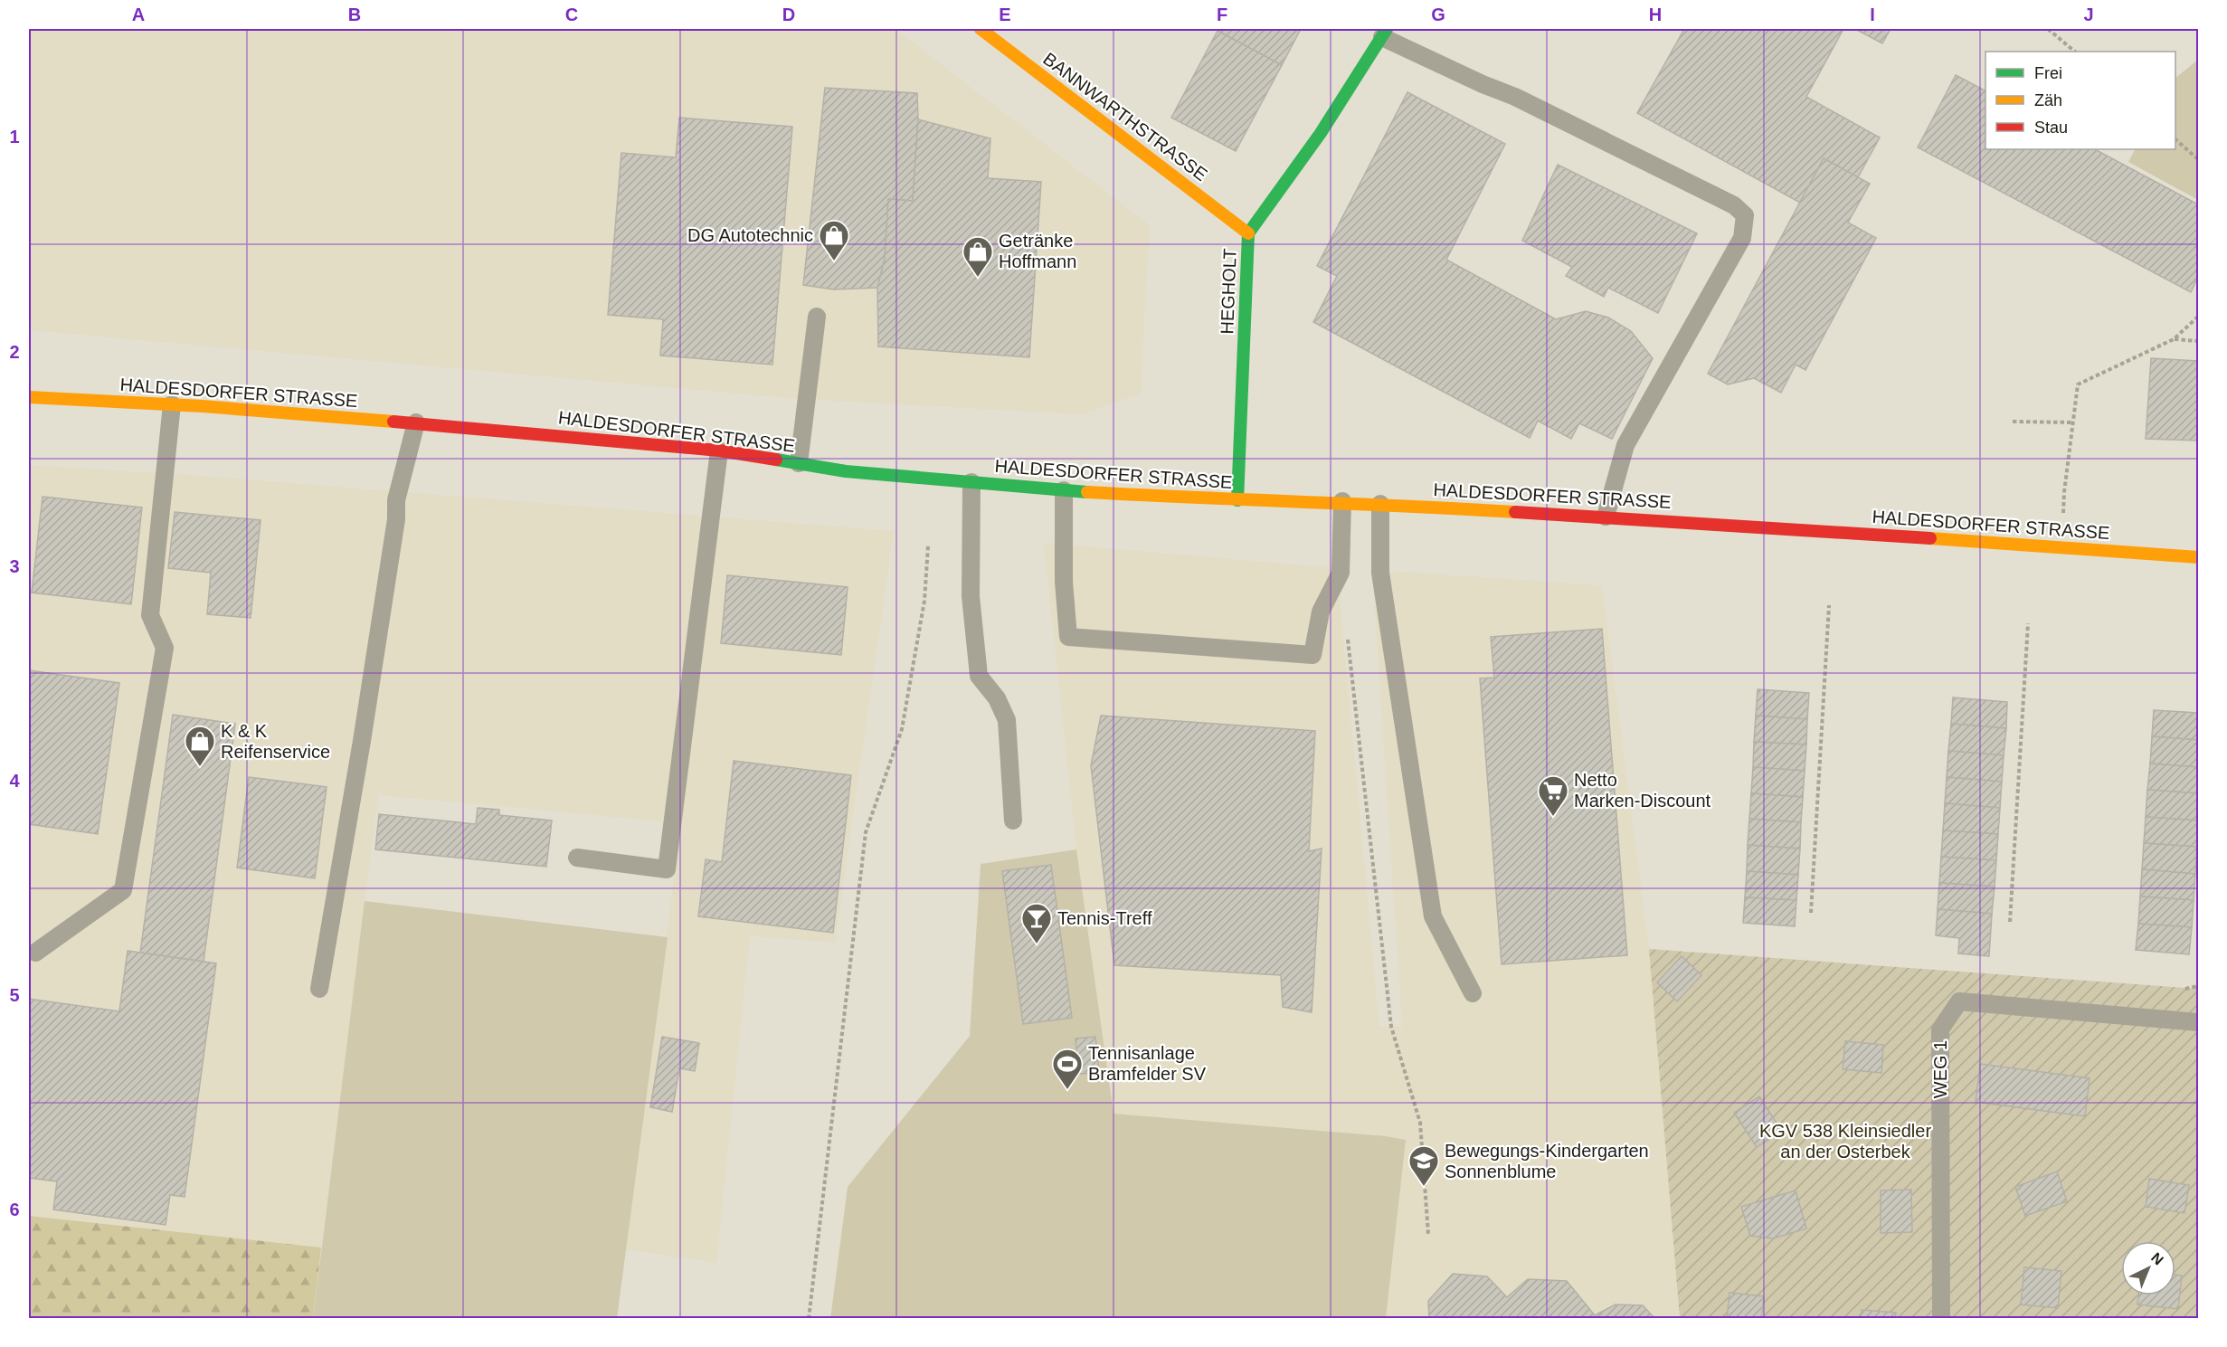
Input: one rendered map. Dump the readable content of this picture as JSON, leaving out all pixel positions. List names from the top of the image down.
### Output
{
  "streets": {
    "street": ["BANNWARTHSTRASSE", "HEGHOLT", "HALDESDORFER STRASSE"],
    "lane": ["WEG 1"]
  },
  "crossings": [
    ["BANNWARTHSTRASSE", "HEGHOLT"],
    ["HEGHOLT", "HALDESDORFER STRASSE"]
  ],
  "parks": ["KGV 538 Kleinsiedler an der Osterbek"],
  "places": {
    "shop": ["DG Autotechnic", "Getränke Hoffmann", "K & K Reifenservice"],
    "supermarket": ["Netto Marken-Discount"],
    "bar": ["Tennis-Treff"],
    "sports": ["Tennisanlage Bramfelder SV"],
    "school or university": ["Bewegungs-Kindergarten Sonnenblume"]
  },
  "legend": ["Frei", "Zäh", "Stau"],
  "north": "top right",
  "grid": {
    "columns": [
      "A",
      "B",
      "C",
      "D",
      "E",
      "F",
      "G",
      "H",
      "I",
      "J"
    ],
    "rows": [
      "1",
      "2",
      "3",
      "4",
      "5",
      "6"
    ]
  }
}
